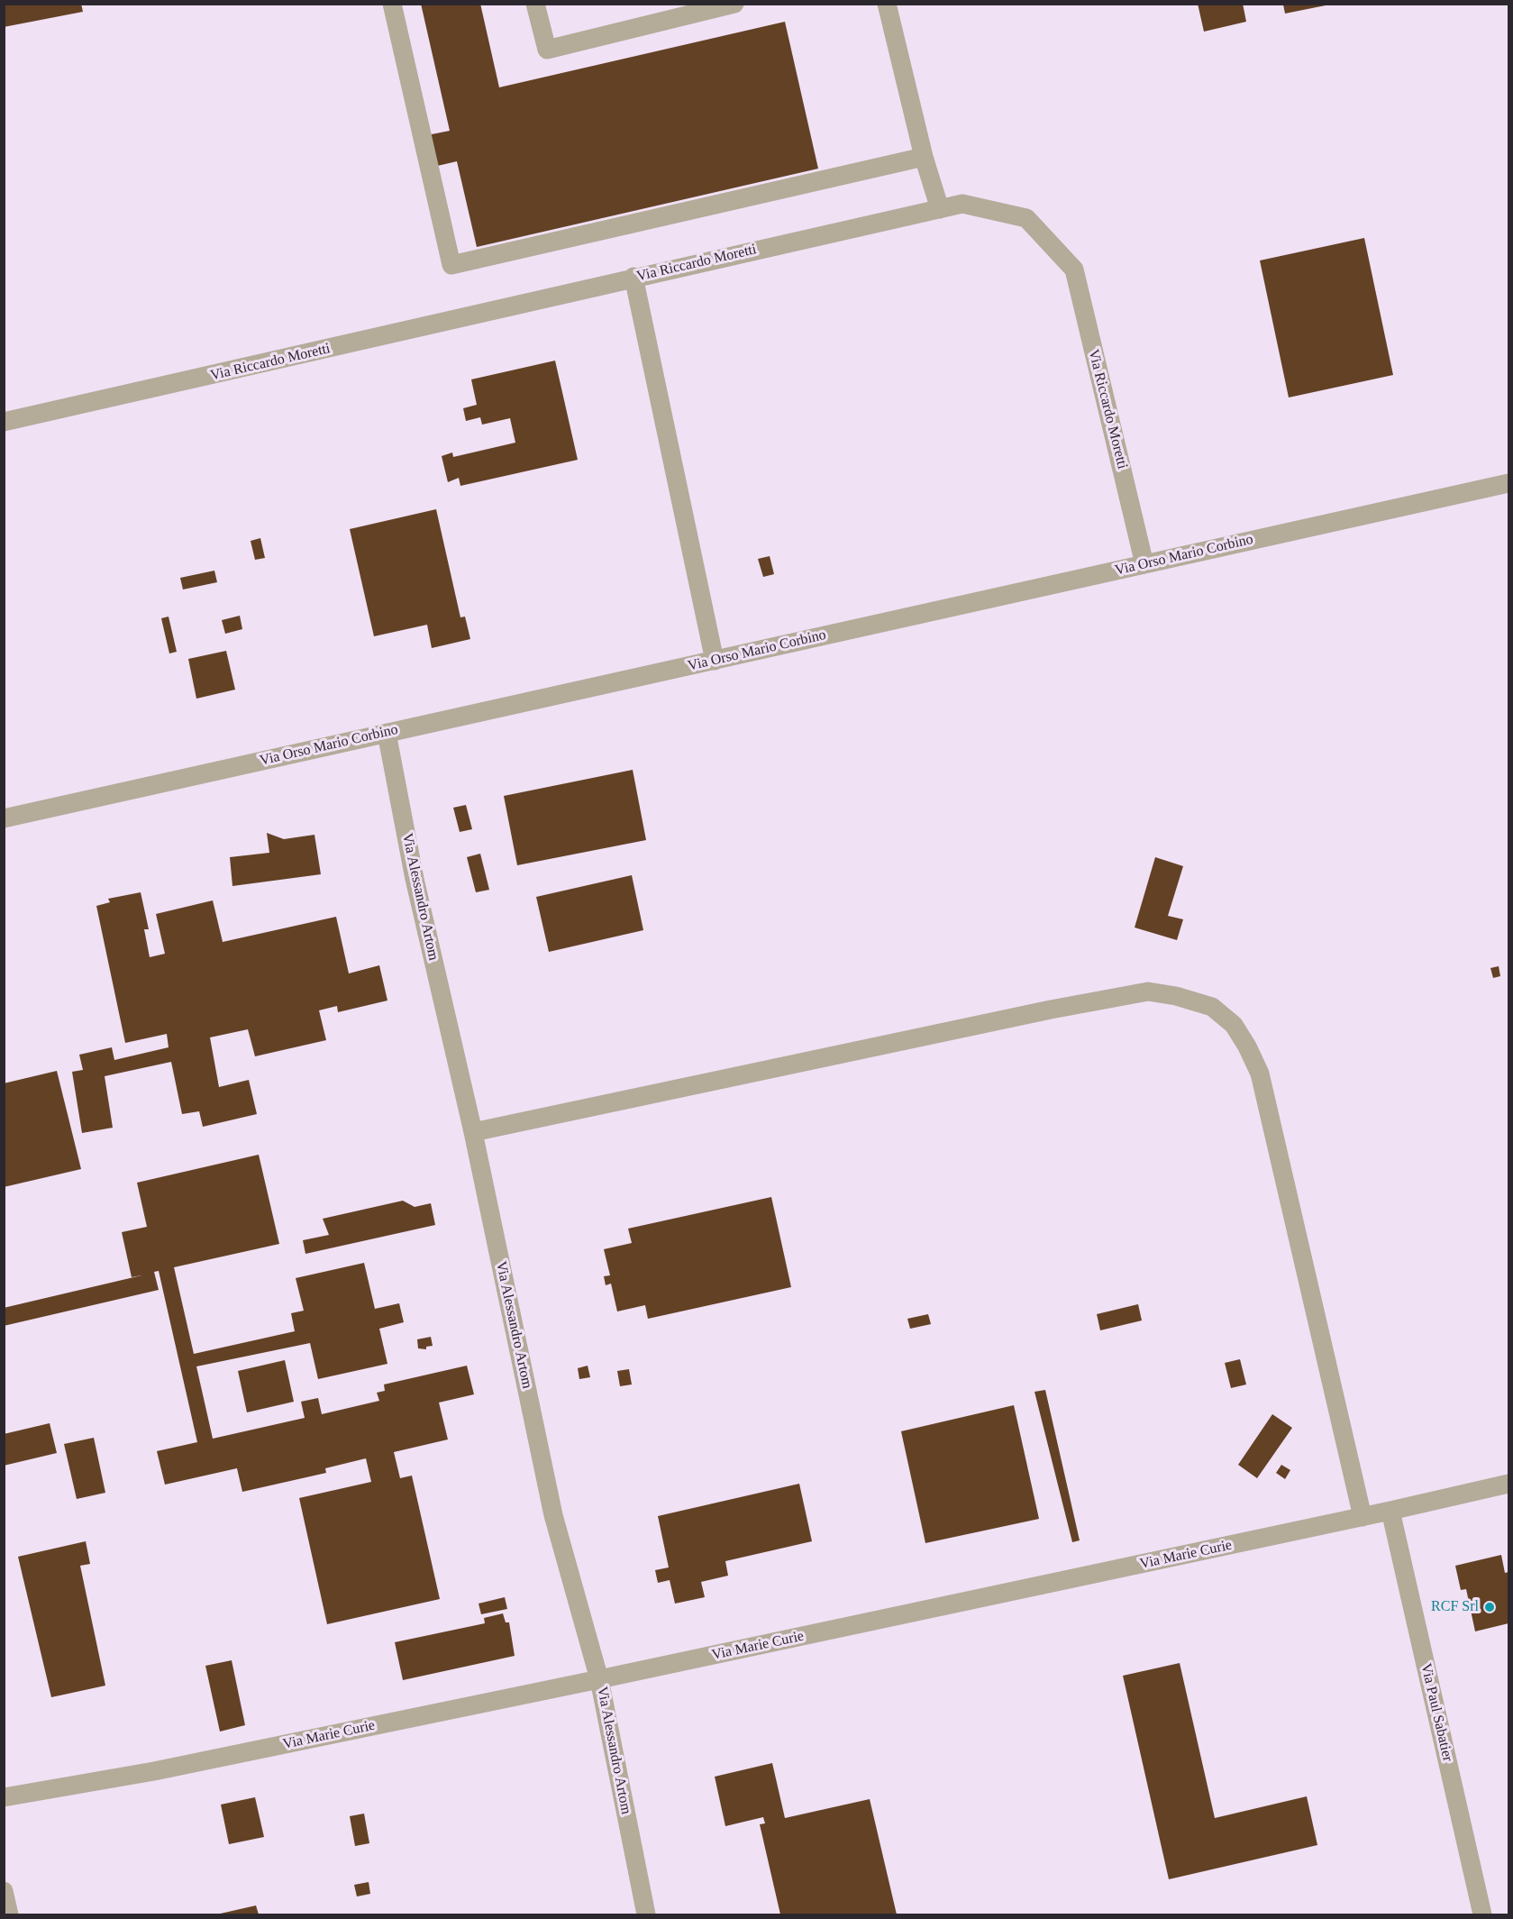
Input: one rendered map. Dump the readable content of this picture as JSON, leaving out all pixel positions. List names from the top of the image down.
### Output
{
  "streets": {
    "street": [
      "Via Riccardo Moretti",
      "Via Orso Mario Corbino",
      "Via Alessandro Artom",
      "Via Marie Curie",
      "Via Paul Sabatier"
    ]
  },
  "crossings": [
    ["Via Riccardo Moretti", "Via Orso Mario Corbino"],
    ["Via Orso Mario Corbino", "Via Alessandro Artom"],
    ["Via Alessandro Artom", "Via Marie Curie"],
    ["Via Marie Curie", "Via Paul Sabatier"]
  ],
  "places": ["RCF Srl"]
}
